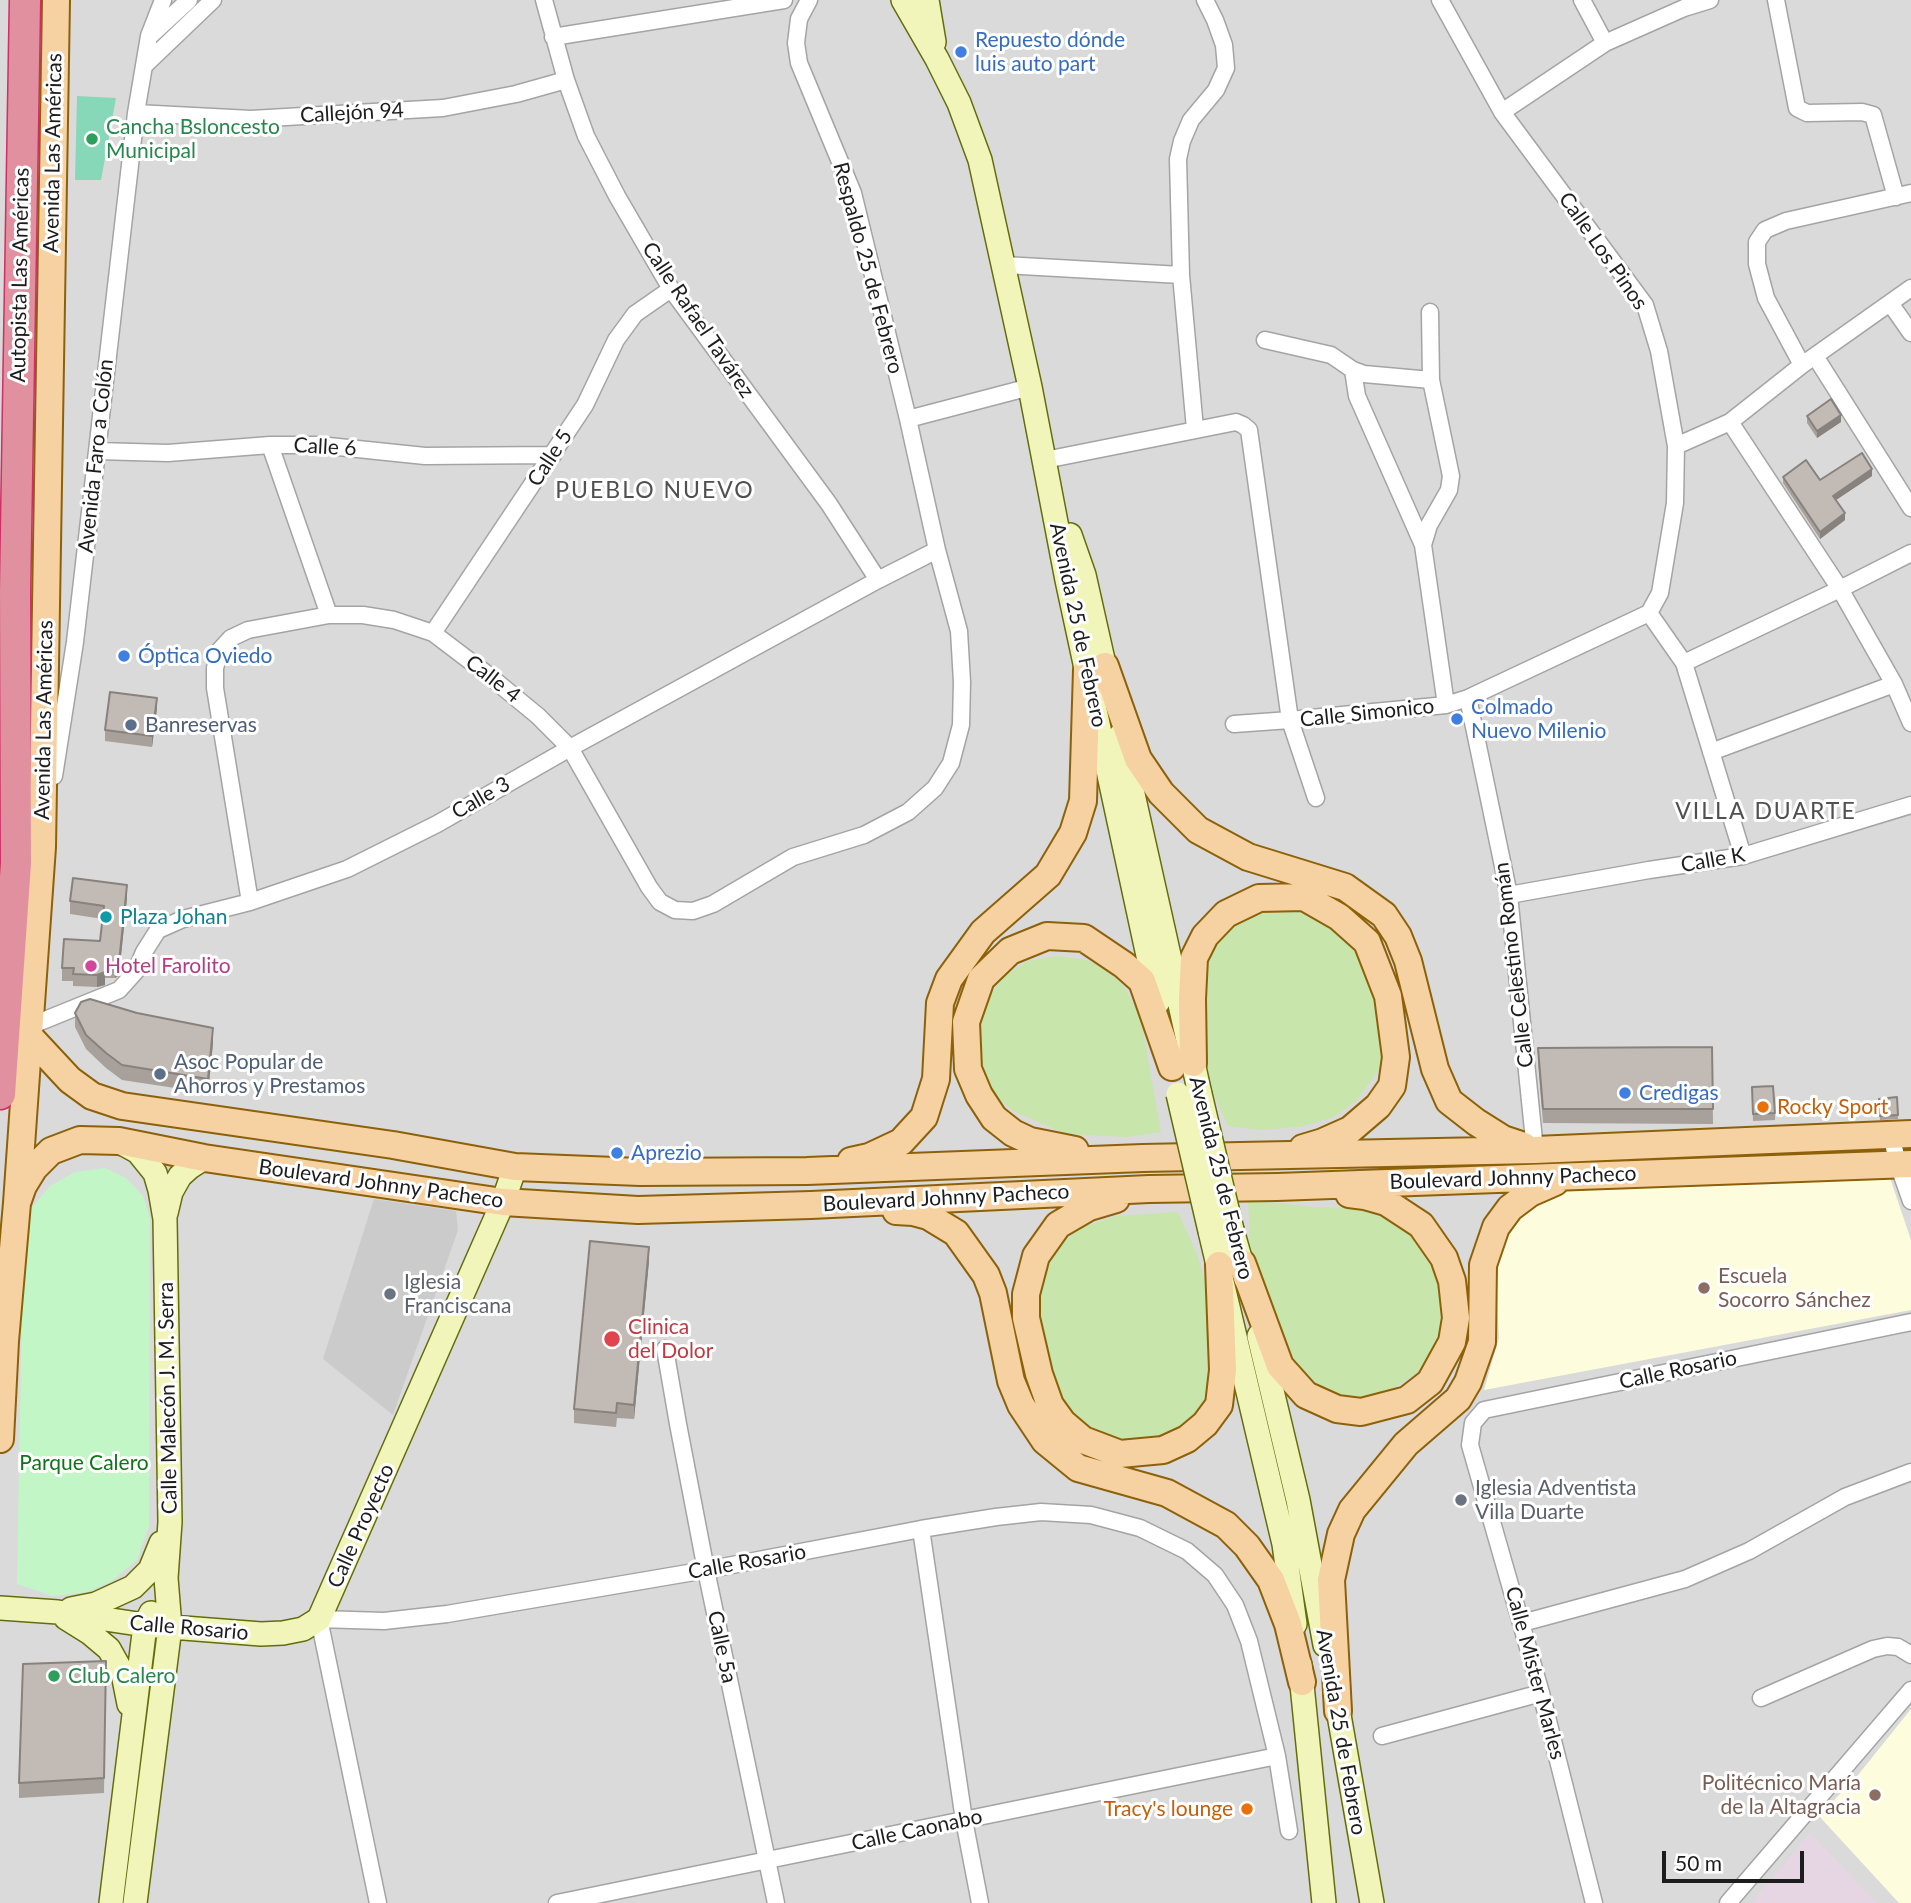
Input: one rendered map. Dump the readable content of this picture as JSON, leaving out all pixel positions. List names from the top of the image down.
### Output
{
  "streets": {
    "highway": ["Autopista Las Américas"],
    "main road": [
      "Avenida Las Américas",
      "Avenida 25 de Febrero",
      "Boulevard Johnny Pacheco",
      "Calle Rosario",
      "Calle Malecón J. M. Serra",
      "Calle Proyecto"
    ],
    "street": [
      "Callejón 94",
      "Calle Los Pinos",
      "Respaldo 25 de Febrero",
      "Calle Rafael Tavárez",
      "Calle 6",
      "Avenida Faro a Colón",
      "Calle 5",
      "Calle 4",
      "Calle Simonico",
      "Calle 3",
      "Calle K",
      "Calle Celestino Román",
      "Calle 5a",
      "Calle Mister Marles",
      "Calle Caonabo"
    ]
  },
  "crossings": [
    ["Callejón 94", "Calle Rafael Tavárez"],
    ["Callejón 94", "Avenida Faro a Colón"],
    ["Avenida Las Américas", "Avenida Faro a Colón"],
    ["Avenida Las Américas", "Calle 3"],
    ["Avenida Las Américas", "Boulevard Johnny Pacheco"],
    ["Calle Los Pinos", "Calle Simonico"],
    ["Respaldo 25 de Febrero", "Calle 4"],
    ["Respaldo 25 de Febrero", "Calle 3"],
    ["Calle Rafael Tavárez", "Calle 5"],
    ["Calle Rafael Tavárez", "Calle 3"],
    ["Calle 6", "Avenida Faro a Colón"],
    ["Calle 6", "Calle 5"],
    ["Calle 5", "Calle 4"],
    ["Calle 4", "Calle 3"],
    ["Calle Simonico", "Calle Celestino Román"],
    ["Calle 3", "Boulevard Johnny Pacheco"],
    ["Calle K", "Calle Celestino Román"],
    ["Calle Celestino Román", "Boulevard Johnny Pacheco"],
    ["Boulevard Johnny Pacheco", "Calle Malecón J. M. Serra"],
    ["Boulevard Johnny Pacheco", "Calle Proyecto"],
    ["Calle Rosario", "Calle Proyecto"],
    ["Calle Rosario", "Calle 5a"],
    ["Calle Rosario", "Calle Mister Marles"],
    ["Calle Rosario", "Calle Caonabo"],
    ["Calle 5a", "Calle Caonabo"]
  ],
  "districts": ["PUEBLO NUEVO", "VILLA DUARTE"],
  "parks": ["Parque Calero"],
  "places": [
    "Repuesto dónde luis auto part",
    "Cancha Bsloncesto Municipal",
    "Óptica Oviedo",
    "Colmado Nuevo Milenio",
    "Banreservas",
    "Plaza Johan",
    "Hotel Farolito",
    "Asoc Popular de Ahorros y Prestamos",
    "Credigas",
    "Rocky Sport",
    "Aprezio",
    "Escuela Socorro Sánchez",
    "Iglesia Franciscana",
    "Clinica del Dolor",
    "Iglesia Adventista Villa Duarte",
    "Club Calero",
    "Politécnico María de la Altagracia",
    "Tracy's lounge"
  ],
  "scale_bar": "50 m"
}
